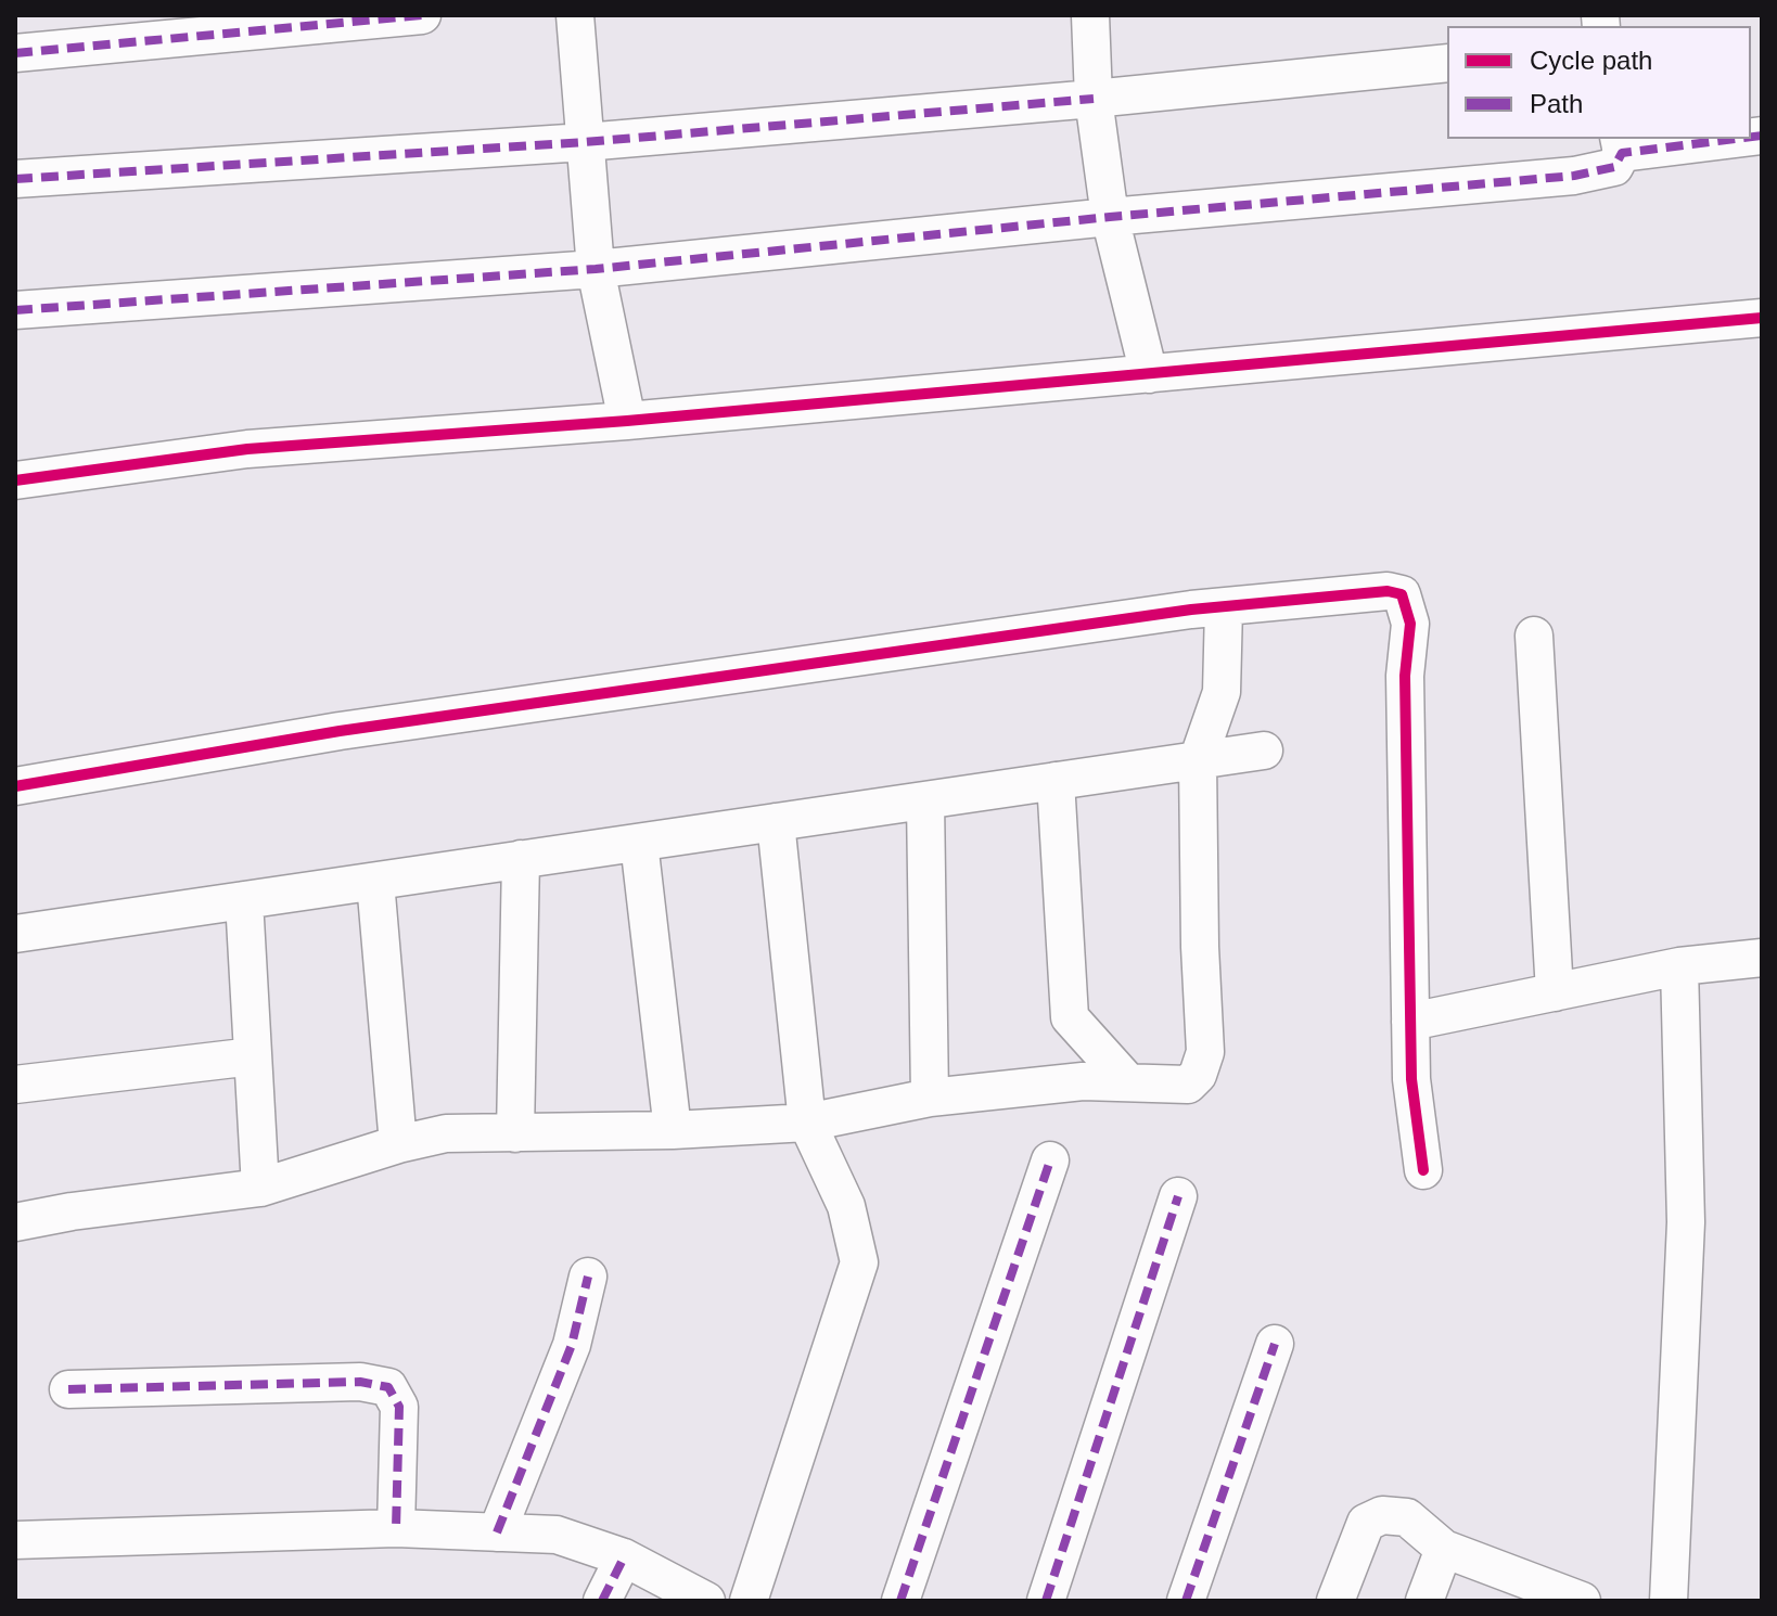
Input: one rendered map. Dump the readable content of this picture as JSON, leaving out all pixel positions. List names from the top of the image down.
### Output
{
  "legend": ["Cycle path", "Path"]
}
